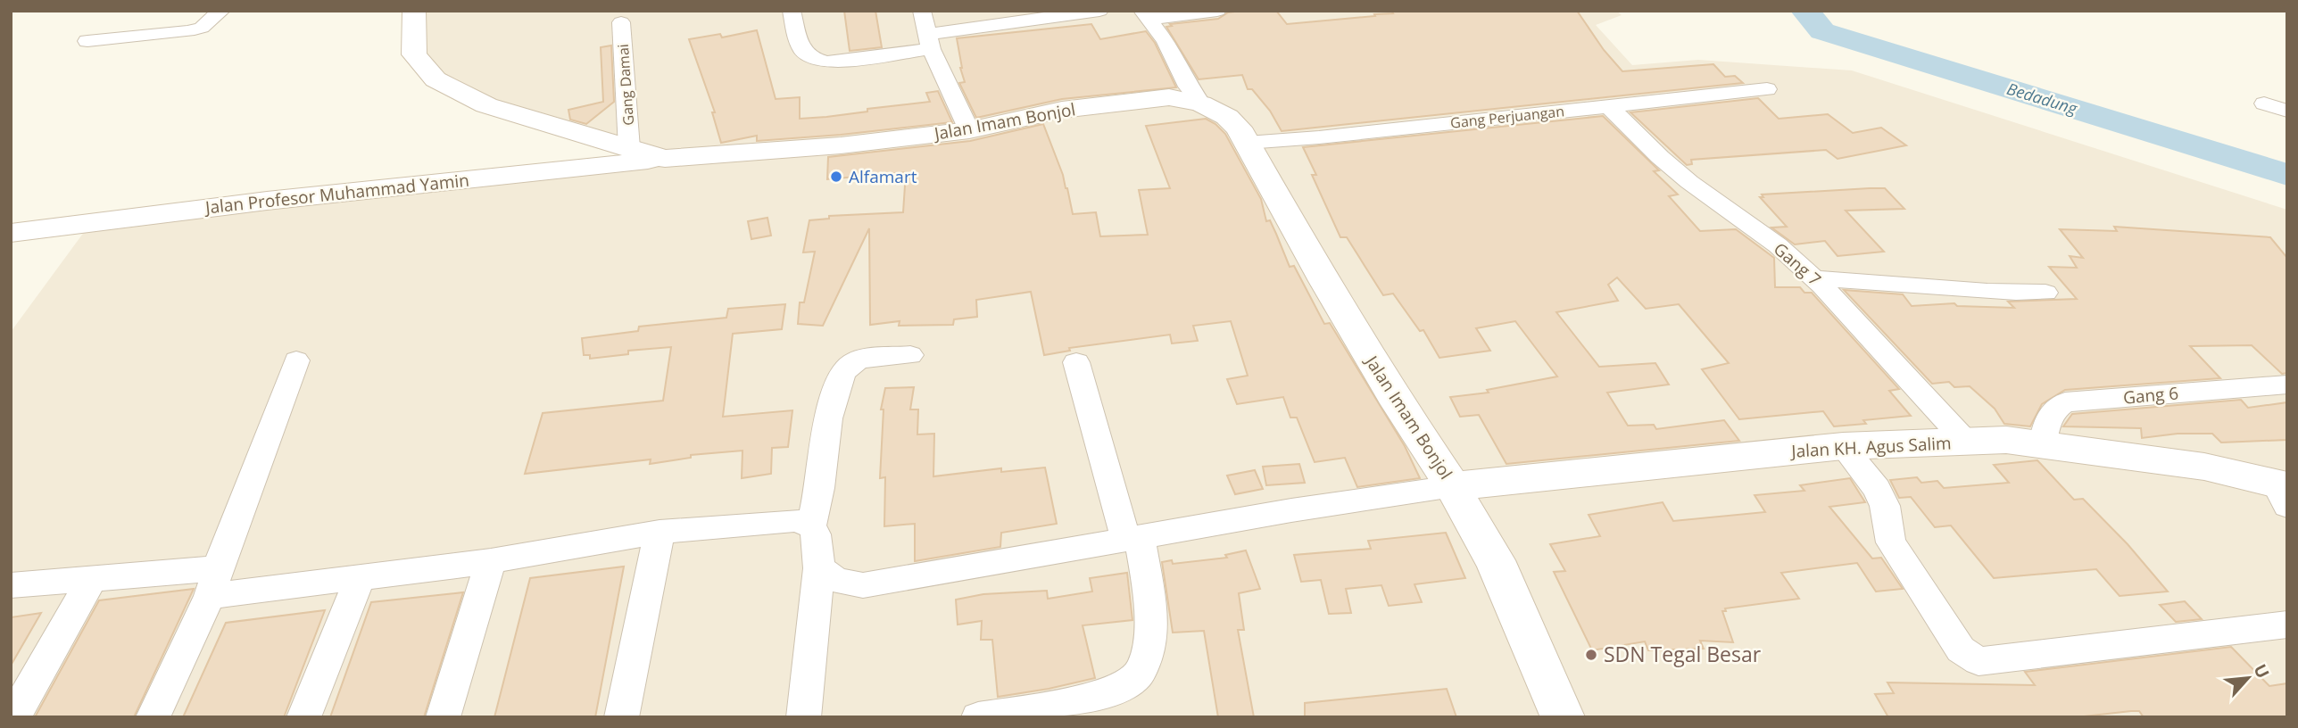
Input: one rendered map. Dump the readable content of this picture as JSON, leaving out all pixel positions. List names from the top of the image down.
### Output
{
  "streets": {
    "street": [
      "Gang Damai",
      "Gang Perjuangan",
      "Jalan Imam Bonjol",
      "Jalan Profesor Muhammad Yamin",
      "Gang 7",
      "Gang 6",
      "Jalan KH. Agus Salim"
    ]
  },
  "crossings": [
    ["Gang Damai", "Jalan Imam Bonjol"],
    ["Gang Perjuangan", "Jalan Imam Bonjol"],
    ["Gang Perjuangan", "Gang 7"],
    ["Jalan Imam Bonjol", "Jalan Profesor Muhammad Yamin"],
    ["Jalan Imam Bonjol", "Jalan KH. Agus Salim"],
    ["Gang 7", "Jalan KH. Agus Salim"],
    ["Gang 6", "Jalan KH. Agus Salim"]
  ],
  "water": ["Bedadung"],
  "places": ["Alfamart", "SDN Tegal Besar"],
  "north": "top right"
}
